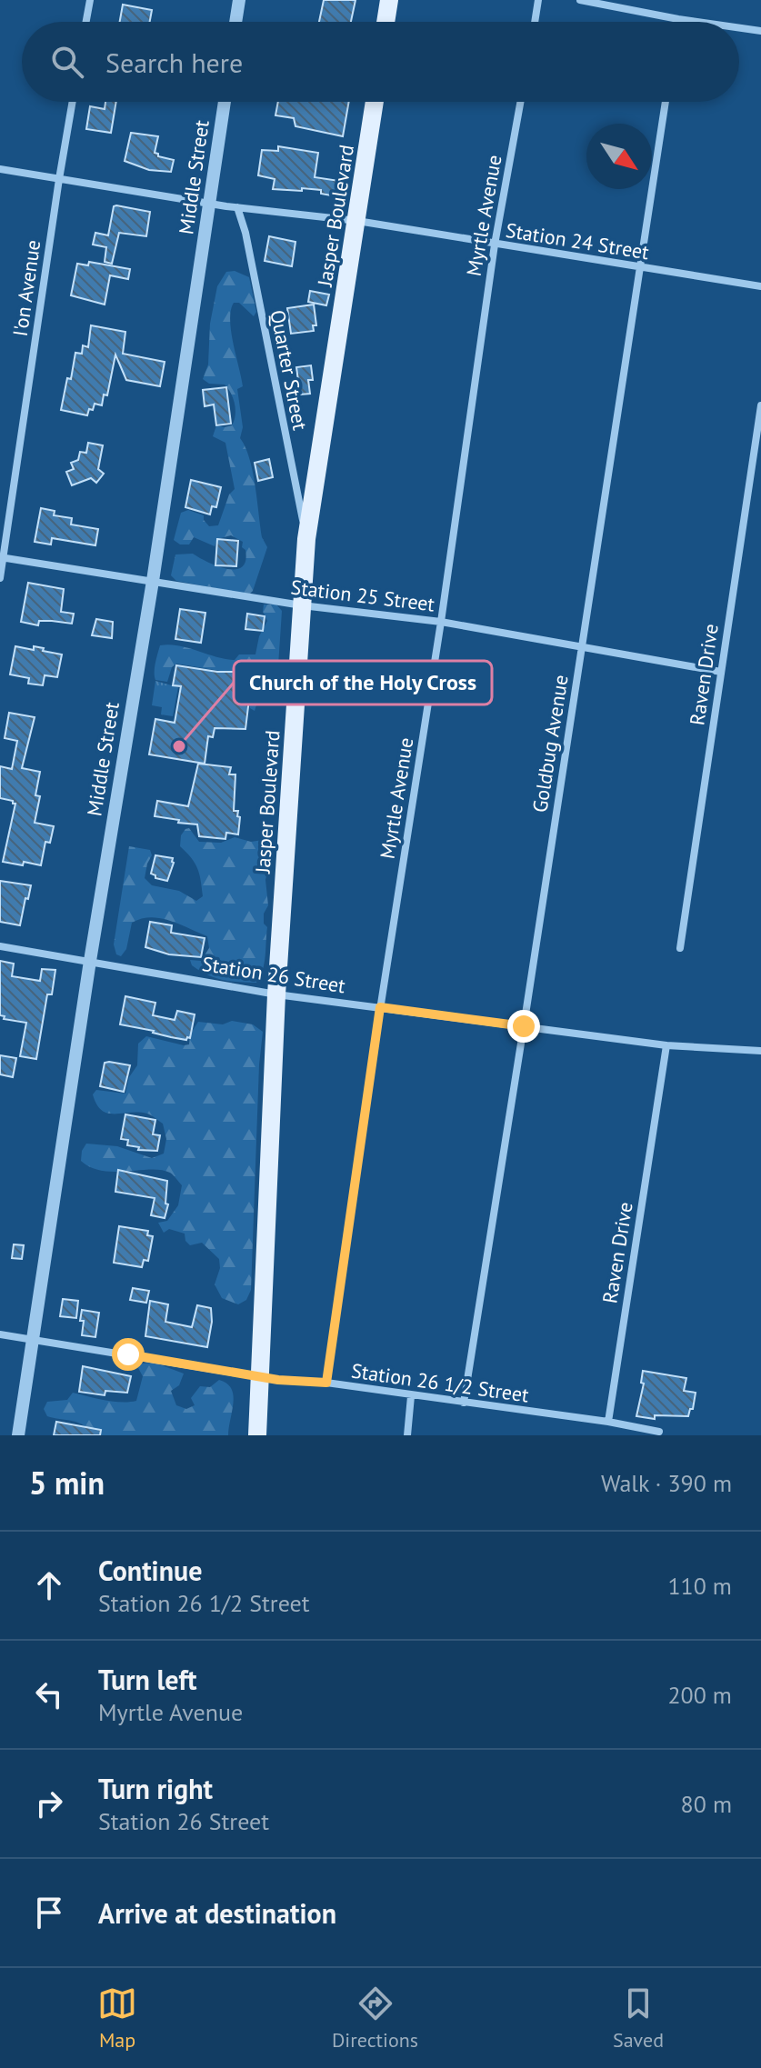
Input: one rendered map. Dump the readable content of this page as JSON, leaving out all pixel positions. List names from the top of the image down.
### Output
{
  "streets": {
    "main road": ["Jasper Boulevard"],
    "street": [
      "Middle Street",
      "Myrtle Avenue",
      "Station 24 Street",
      "I'on Avenue",
      "Quarter Street",
      "Station 25 Street",
      "Raven Drive",
      "Goldbug Avenue",
      "Station 26 Street",
      "Station 26 1/2 Street"
    ]
  },
  "crossings": [
    ["Middle Street", "Station 24 Street"],
    ["Middle Street", "Station 25 Street"],
    ["Middle Street", "Station 26 Street"],
    ["Middle Street", "Station 26 1/2 Street"],
    ["Jasper Boulevard", "Station 24 Street"],
    ["Jasper Boulevard", "Quarter Street"],
    ["Jasper Boulevard", "Station 25 Street"],
    ["Jasper Boulevard", "Station 26 Street"],
    ["Jasper Boulevard", "Station 26 1/2 Street"],
    ["Myrtle Avenue", "Station 24 Street"],
    ["Myrtle Avenue", "Station 25 Street"],
    ["Myrtle Avenue", "Station 26 Street"],
    ["Myrtle Avenue", "Station 26 1/2 Street"],
    ["Station 24 Street", "I'on Avenue"],
    ["Station 24 Street", "Quarter Street"],
    ["Station 24 Street", "Goldbug Avenue"],
    ["I'on Avenue", "Station 25 Street"],
    ["Station 25 Street", "Raven Drive"],
    ["Station 25 Street", "Goldbug Avenue"],
    ["Raven Drive", "Station 26 Street"],
    ["Raven Drive", "Station 26 1/2 Street"],
    ["Goldbug Avenue", "Station 26 Street"],
    ["Goldbug Avenue", "Station 26 1/2 Street"]
  ],
  "places": ["Church of the Holy Cross"],
  "north": "bottom right",
  "page": {
    "search": "Search here",
    "heading": ["5 min", "Walk · 390 m"],
    "list": [
      ["Continue", "Station 26 1/2 Street", "110 m"],
      ["Turn left", "Myrtle Avenue", "200 m"],
      ["Turn right", "Station 26 Street", "80 m"],
      "Arrive at destination"
    ],
    "nav": ["Map", "Directions", "Saved"]
  }
}
